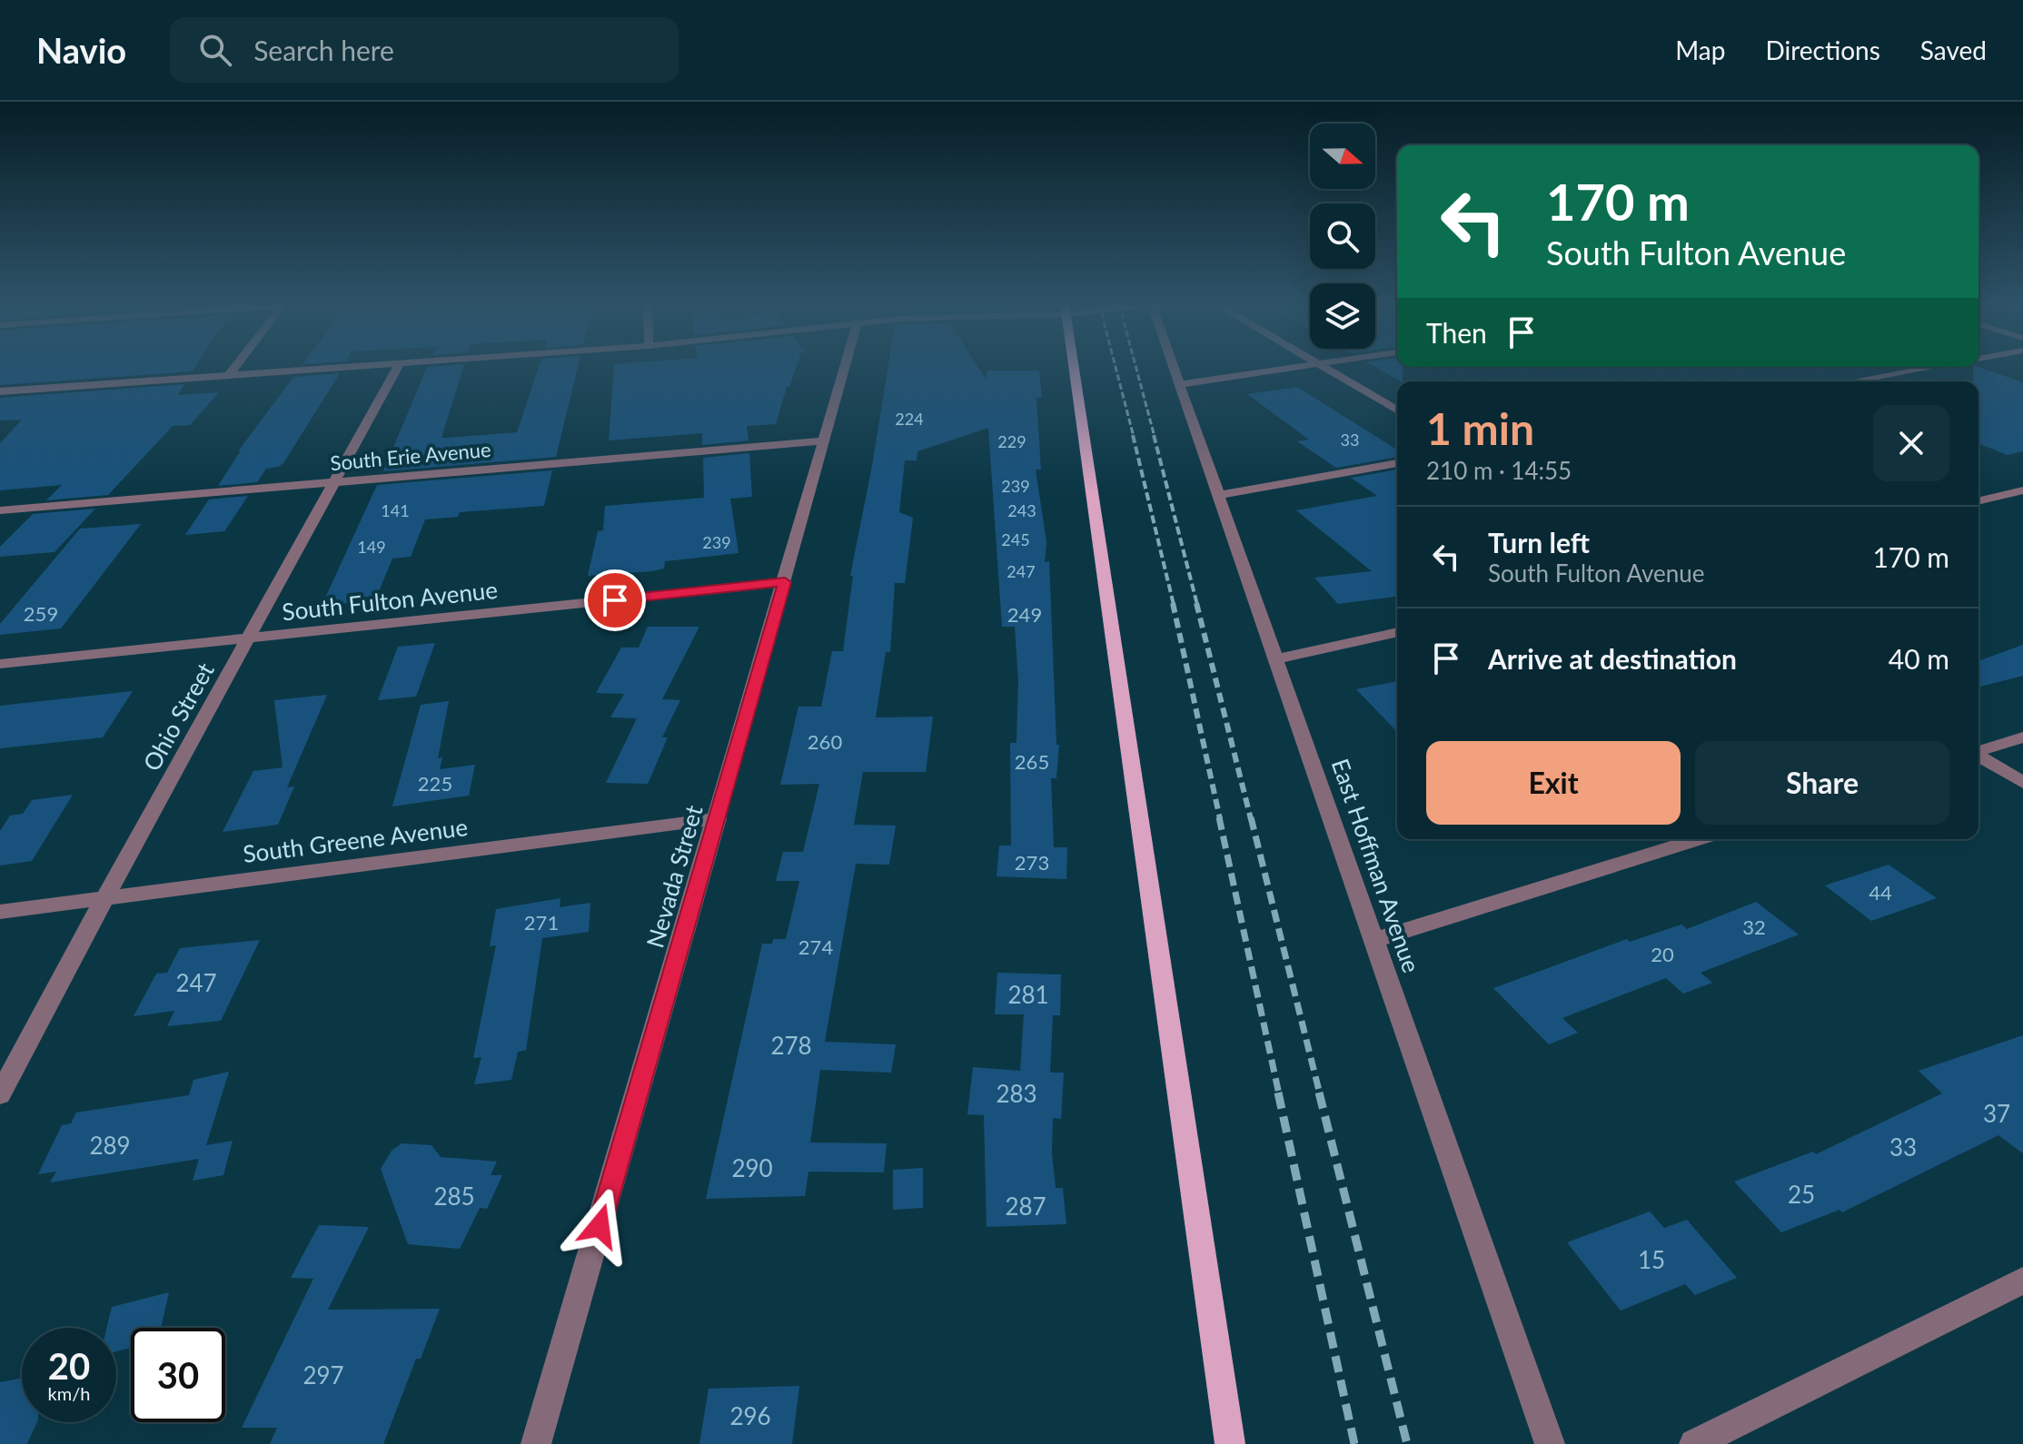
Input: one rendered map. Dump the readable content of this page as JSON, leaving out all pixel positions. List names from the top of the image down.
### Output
{
  "streets": {
    "street": [
      "South Erie Avenue",
      "South Fulton Avenue",
      "Ohio Street",
      "South Greene Avenue",
      "East Hoffman Avenue",
      "Nevada Street"
    ]
  },
  "crossings": [
    ["South Erie Avenue", "Ohio Street"],
    ["South Erie Avenue", "Nevada Street"],
    ["South Fulton Avenue", "Ohio Street"],
    ["South Fulton Avenue", "Nevada Street"],
    ["Ohio Street", "South Greene Avenue"],
    ["South Greene Avenue", "Nevada Street"]
  ],
  "house_numbers": [
    "224",
    "33",
    "229",
    "239",
    "141",
    "243",
    "245",
    "239",
    "149",
    "247",
    "259",
    "249",
    "260",
    "265",
    "225",
    "273",
    "44",
    "271",
    "32",
    "274",
    "20",
    "247",
    "281",
    "278",
    "283",
    "37",
    "289",
    "33",
    "290",
    "25",
    "285",
    "287",
    "15",
    "297",
    "296"
  ],
  "north": "right",
  "page": {
    "header": "Navio",
    "search": "Search here",
    "nav": ["Map", "Directions", "Saved"],
    "turn": ["170 m", "South Fulton Avenue"],
    "then": "Then",
    "heading": ["1 min", "210 m · 14:55"],
    "list": [
      {
        "name": "Turn left",
        "note": "South Fulton Avenue",
        "value": "170 m"
      },
      {
        "name": "Arrive at destination",
        "value": "40 m"
      }
    ],
    "buttons": ["Exit", "Share"],
    "speed": "20 km/h",
    "limit": "30"
  }
}
